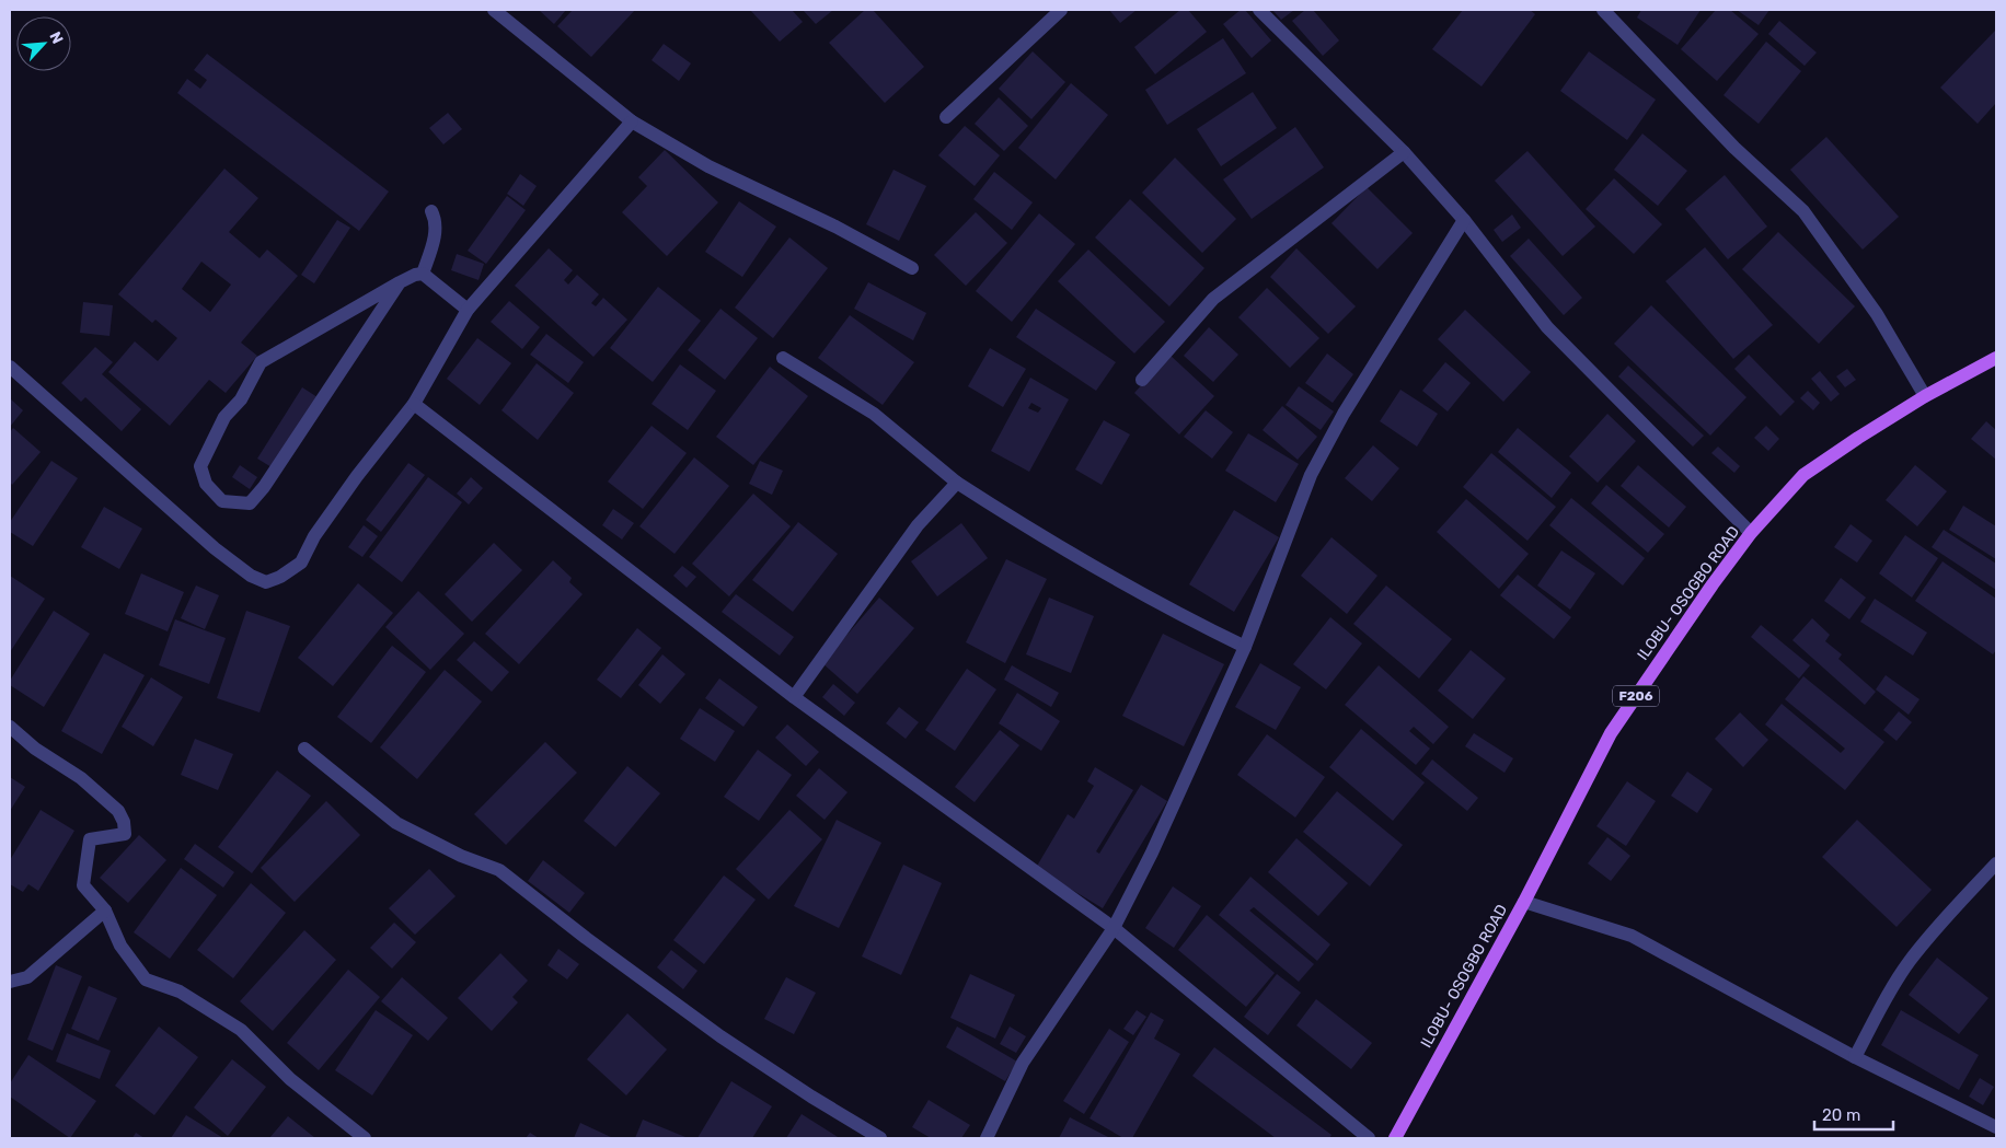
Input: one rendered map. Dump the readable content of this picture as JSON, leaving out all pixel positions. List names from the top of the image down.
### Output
{
  "streets": {
    "main road": ["ILOBU- OSOGBO ROAD", "F206"]
  },
  "scale_bar": "20 m",
  "north": "top right"
}
